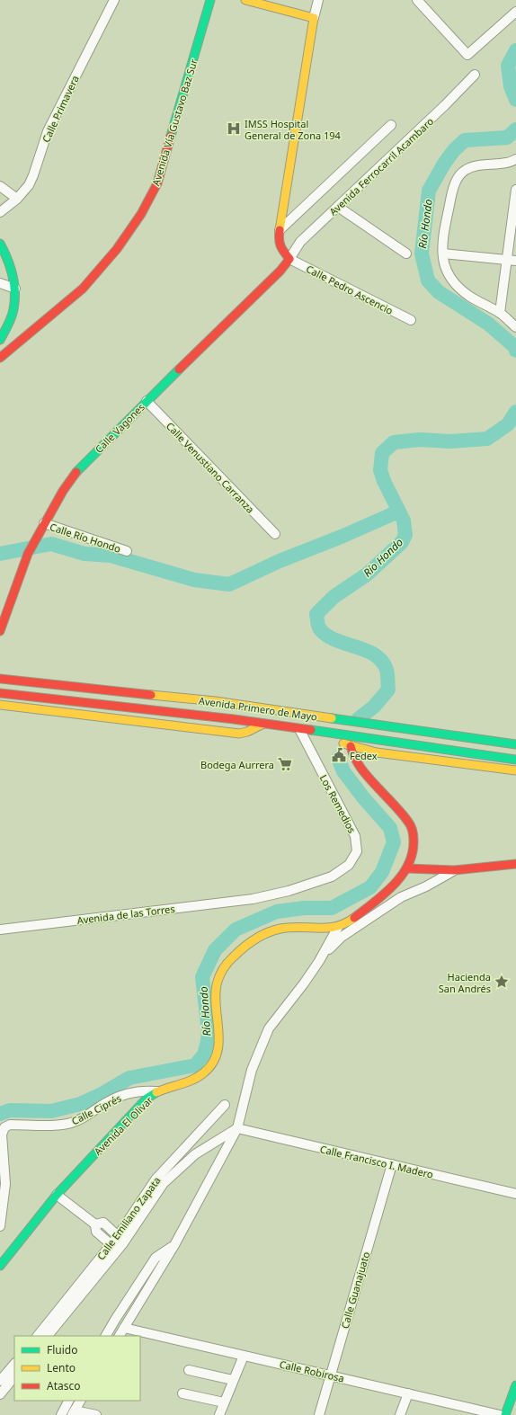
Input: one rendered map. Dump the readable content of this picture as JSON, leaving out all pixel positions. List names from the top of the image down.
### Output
{
  "streets": {
    "main road": [
      "Avenida Vía Gustavo Baz Sur",
      "Calle Vagones",
      "Avenida Primero de Mayo",
      "Avenida El Olivar"
    ],
    "street": [
      "Calle Primavera",
      "Avenida Ferrocarril Acambaro",
      "Calle Pedro Ascencio",
      "Calle Venustiano Carranza",
      "Calle Río Hondo",
      "Los Remedios",
      "Avenida de las Torres",
      "Calle Ciprés",
      "Calle Francisco I. Madero",
      "Calle Emiliano Zapata",
      "Calle Guanajuato",
      "Calle Robirosa"
    ]
  },
  "crossings": [
    ["Avenida Ferrocarril Acambaro", "Calle Pedro Ascencio"],
    ["Avenida Ferrocarril Acambaro", "Calle Vagones"],
    ["Calle Pedro Ascencio", "Calle Vagones"],
    ["Calle Vagones", "Calle Venustiano Carranza"],
    ["Calle Vagones", "Calle Río Hondo"],
    ["Avenida Primero de Mayo", "Los Remedios"],
    ["Los Remedios", "Avenida de las Torres"],
    ["Calle Ciprés", "Avenida El Olivar"],
    ["Calle Francisco I. Madero", "Calle Emiliano Zapata"],
    ["Calle Francisco I. Madero", "Calle Guanajuato"],
    ["Calle Guanajuato", "Calle Robirosa"]
  ],
  "water": ["Río Hondo"],
  "places": {
    "hospital": ["IMSS Hospital General de Zona 194"],
    "public building": ["Fedex"],
    "supermarket": ["Bodega Aurrera"],
    "place": ["Hacienda San Andrés"]
  },
  "legend": ["Fluido", "Lento", "Atasco"]
}
